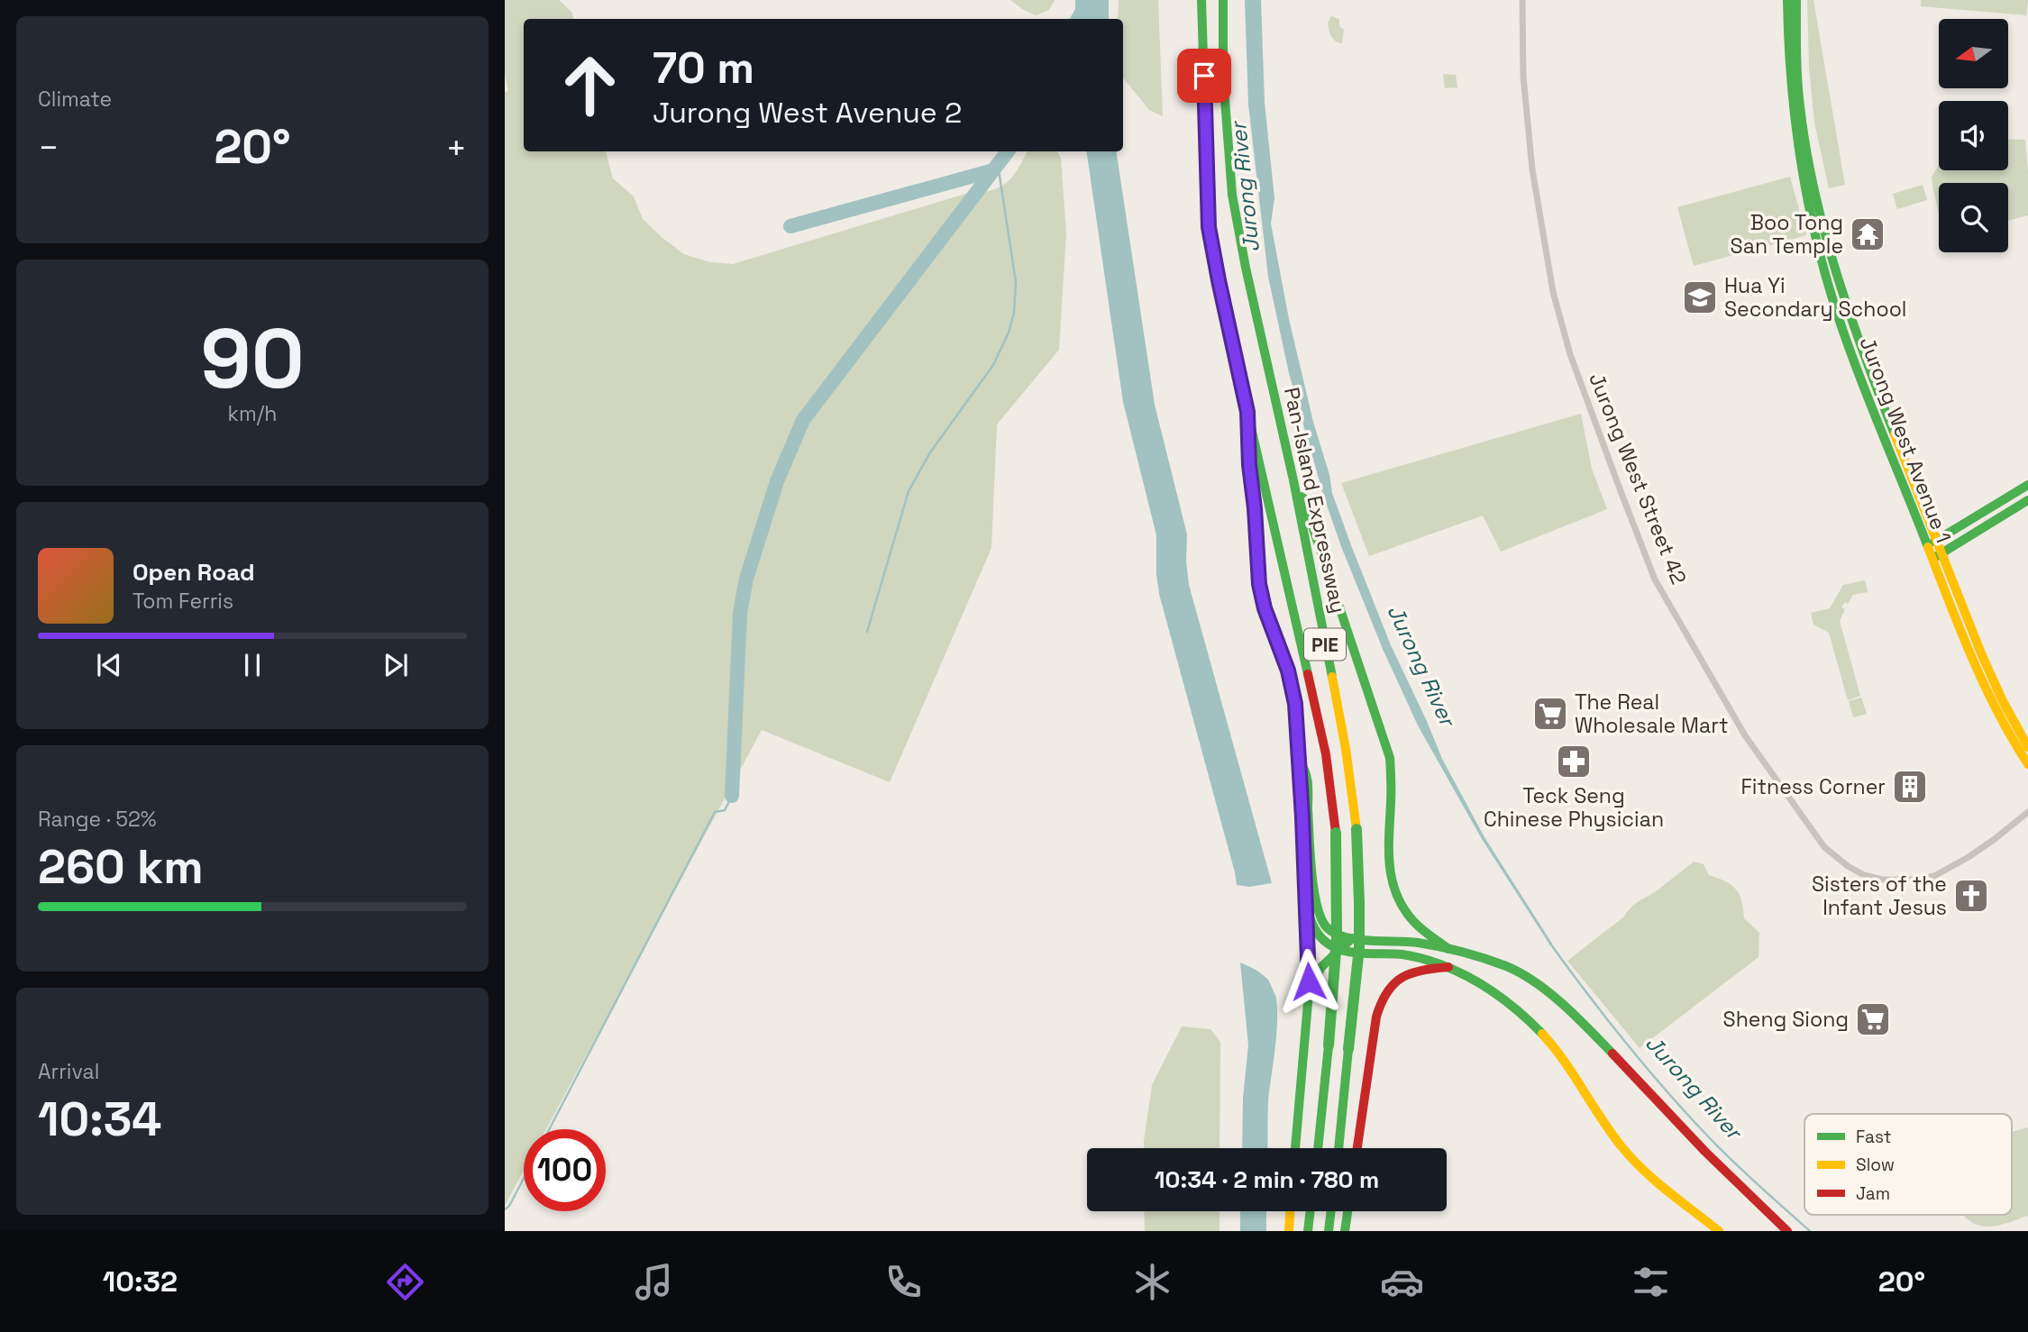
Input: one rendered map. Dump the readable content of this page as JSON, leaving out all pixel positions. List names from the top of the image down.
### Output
{
  "streets": {
    "main road": ["Jurong West Avenue 1", "Pan-Island Expressway", "PIE"],
    "street": ["Jurong West Street 42"]
  },
  "water": ["Jurong River"],
  "places": {
    "temple": ["Boo Tong San Temple"],
    "school or university": ["Hua Yi Secondary School"],
    "supermarket": ["The Real Wholesale Mart", "Sheng Siong"],
    "pharmacy": ["Teck Seng Chinese Physician"],
    "building": ["Fitness Corner"],
    "church": ["Sisters of the Infant Jesus"]
  },
  "legend": ["Fast", "Slow", "Jam"],
  "north": "left",
  "page": {
    "tile": [
      "Climate",
      ["90", "km/h"],
      ["Range · 52%", "260 km"],
      ["Arrival", "10:34"]
    ],
    "turn": ["70 m", "Jurong West Avenue 2"],
    "heat": ["−", "20°", "+"],
    "song": ["Open Road", "Tom Ferris"],
    "limit": "100",
    "trip": "10:34 · 2 min · 780 m",
    "tabs": ["10:32", "20°"]
  }
}
